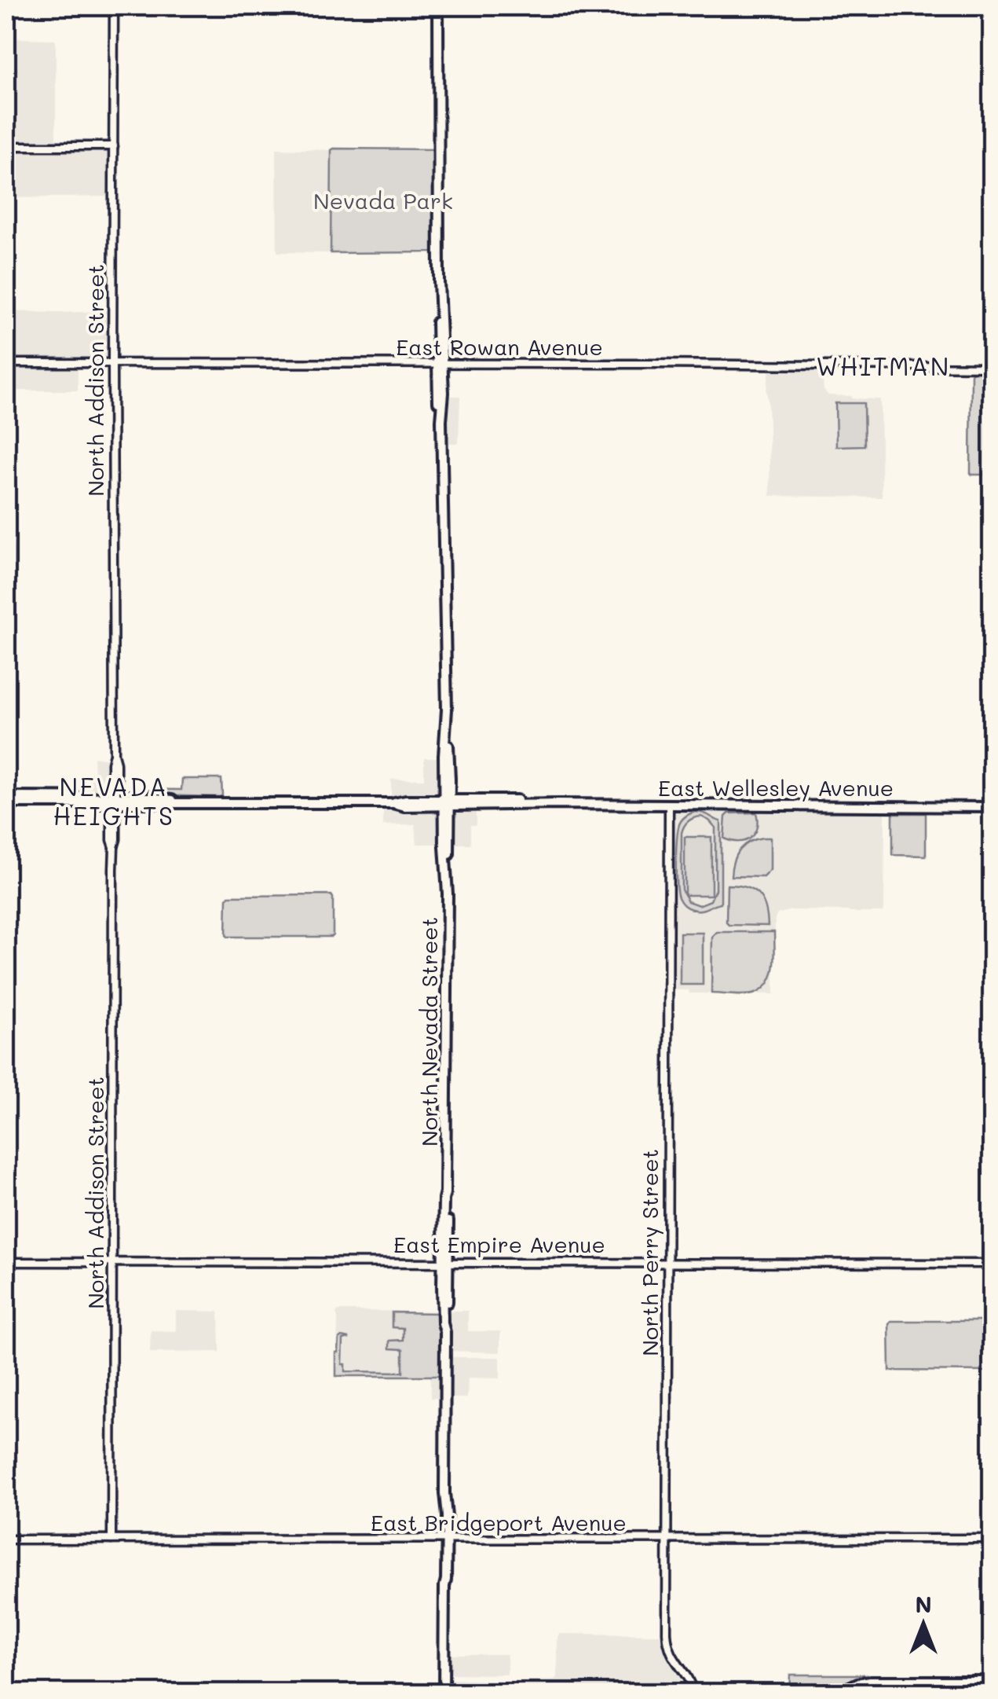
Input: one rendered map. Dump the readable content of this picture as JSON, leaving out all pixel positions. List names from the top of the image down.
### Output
{
  "streets": {
    "main road": ["East Wellesley Avenue", "North Nevada Street"],
    "street": [
      "East Rowan Avenue",
      "North Addison Street",
      "East Empire Avenue",
      "North Perry Street",
      "East Bridgeport Avenue"
    ]
  },
  "crossings": [
    ["East Rowan Avenue", "North Addison Street"],
    ["East Rowan Avenue", "North Nevada Street"],
    ["North Addison Street", "East Wellesley Avenue"],
    ["North Addison Street", "East Empire Avenue"],
    ["North Addison Street", "East Bridgeport Avenue"],
    ["East Wellesley Avenue", "North Nevada Street"],
    ["East Wellesley Avenue", "North Perry Street"],
    ["North Nevada Street", "East Empire Avenue"],
    ["North Nevada Street", "East Bridgeport Avenue"],
    ["East Empire Avenue", "North Perry Street"],
    ["North Perry Street", "East Bridgeport Avenue"]
  ],
  "districts": ["WHITMAN", "NEVADA HEIGHTS"],
  "parks": ["Nevada Park"],
  "north": "top"
}
